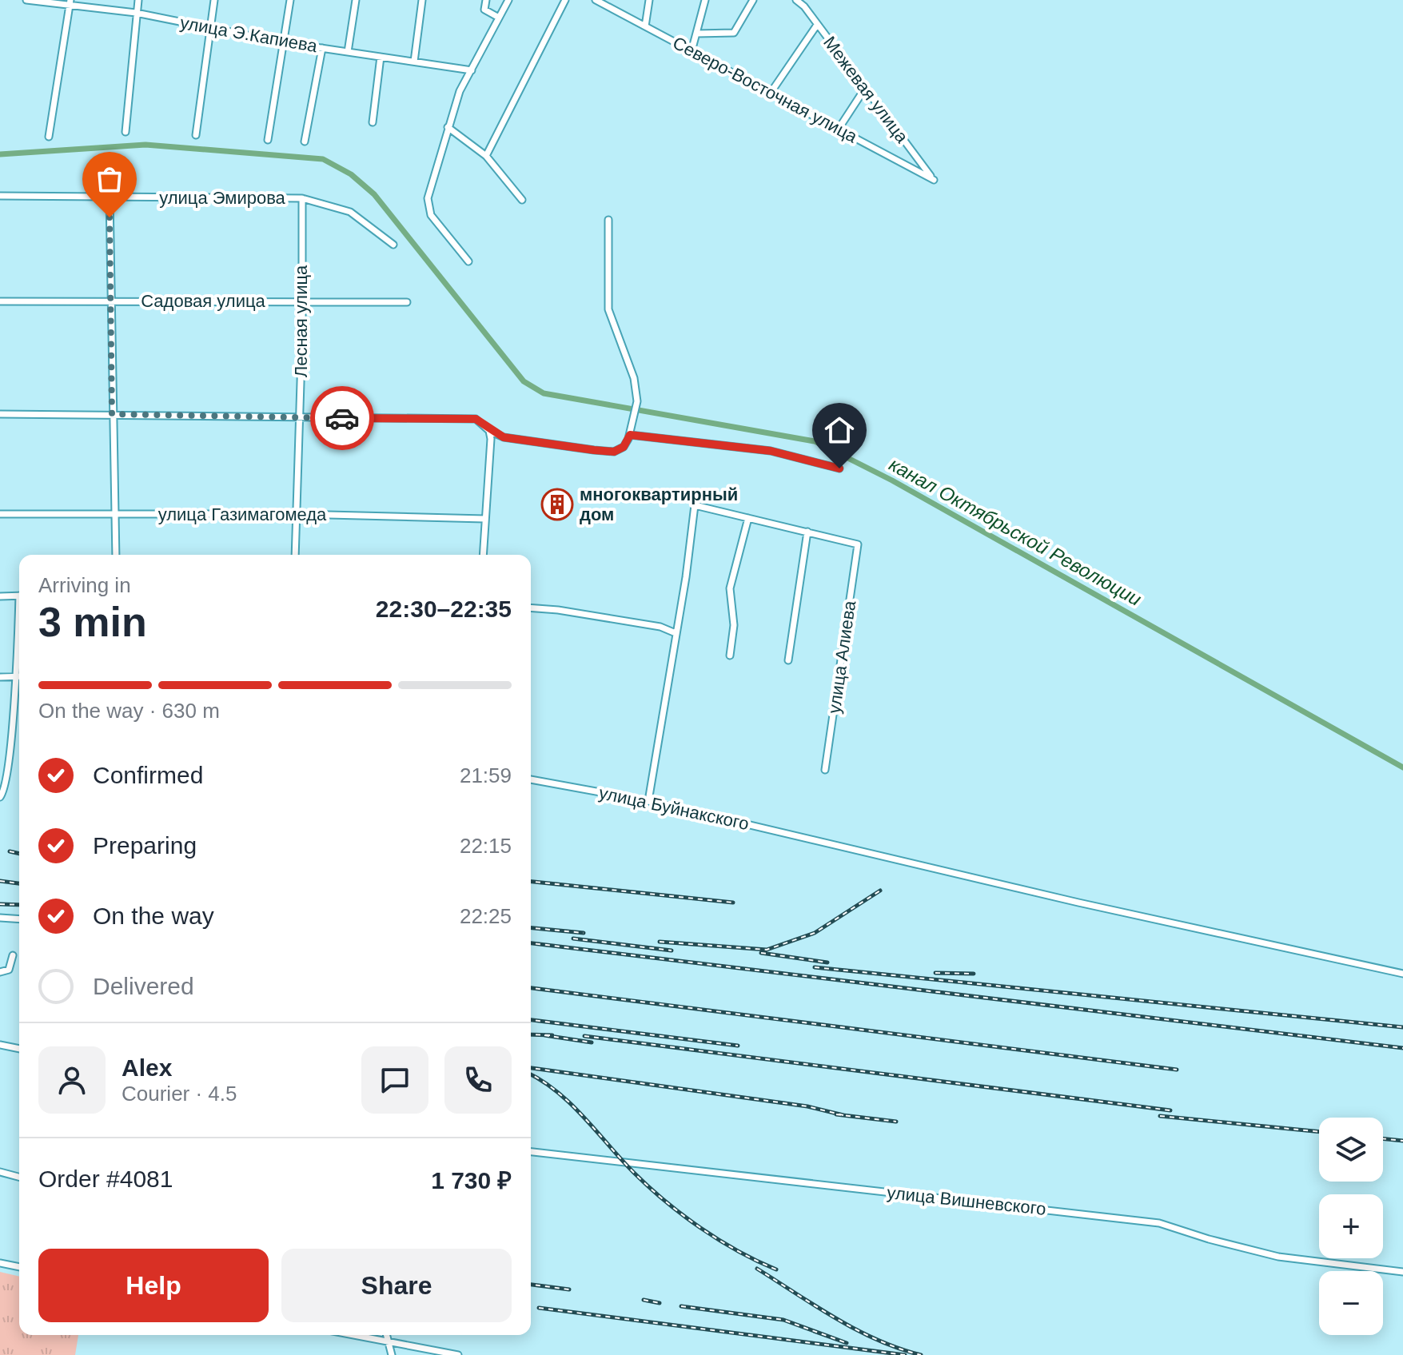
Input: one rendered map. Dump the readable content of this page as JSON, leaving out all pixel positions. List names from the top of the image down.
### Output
{
  "streets": {
    "street": [
      "улица Э.Капиева",
      "Северо-Восточная улица",
      "Межевая улица",
      "улица Эмирова",
      "Садовая улица",
      "Лесная улица",
      "улица Газимагомеда",
      "улица Алиева",
      "улица Буйнакского",
      "улица Вишневского"
    ]
  },
  "crossings": [
    ["Северо-Восточная улица", "Межевая улица"],
    ["улица Эмирова", "Лесная улица"],
    ["Садовая улица", "Лесная улица"],
    ["Лесная улица", "улица Газимагомеда"]
  ],
  "water": ["канал Октябрьской Революции"],
  "places": {
    "building": ["многоквартирный дом"]
  },
  "page": {
    "heading": ["3 min", "Arriving in", "22:30–22:35"],
    "panel": [
      "Alex",
      "Courier · 4.5",
      "Order #4081",
      "1 730 ₽"
    ],
    "bar": "On the way · 630 m",
    "list": [
      ["Confirmed", "21:59"],
      ["Preparing", "22:15"],
      ["On the way", "22:25"],
      "Delivered"
    ],
    "map_buttons": ["+", "−"],
    "buttons": ["Help", "Share"]
  }
}
